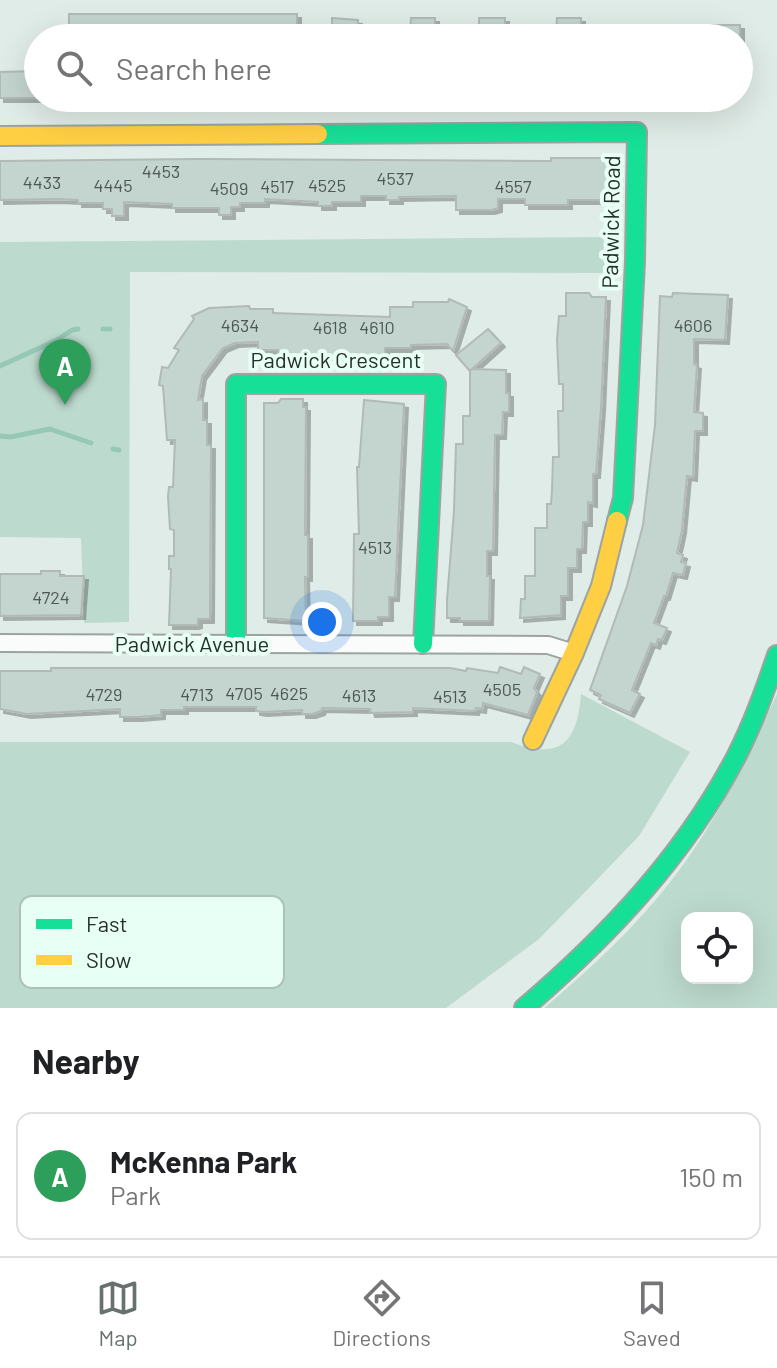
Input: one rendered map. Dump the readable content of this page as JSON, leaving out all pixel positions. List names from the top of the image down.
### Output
{
  "streets": {
    "main road": ["Padwick Road", "Padwick Crescent"],
    "street": ["Padwick Avenue"]
  },
  "crossings": [
    ["Padwick Road", "Padwick Avenue"],
    ["Padwick Crescent", "Padwick Avenue"]
  ],
  "house_numbers": [
    "4453",
    "4537",
    "4433",
    "4445",
    "4525",
    "4517",
    "4557",
    "4509",
    "4634",
    "4606",
    "4618",
    "4610",
    "4513",
    "4724",
    "4505",
    "4705",
    "4625",
    "4729",
    "4713",
    "4613",
    "4513"
  ],
  "legend": ["Fast", "Slow"],
  "page": {
    "search": "Search here",
    "pins": "A",
    "heading": "Nearby",
    "list": [
      {
        "mark": "A",
        "name": "McKenna Park",
        "note": "Park",
        "value": "150 m"
      }
    ],
    "nav": ["Map", "Directions", "Saved"]
  }
}
